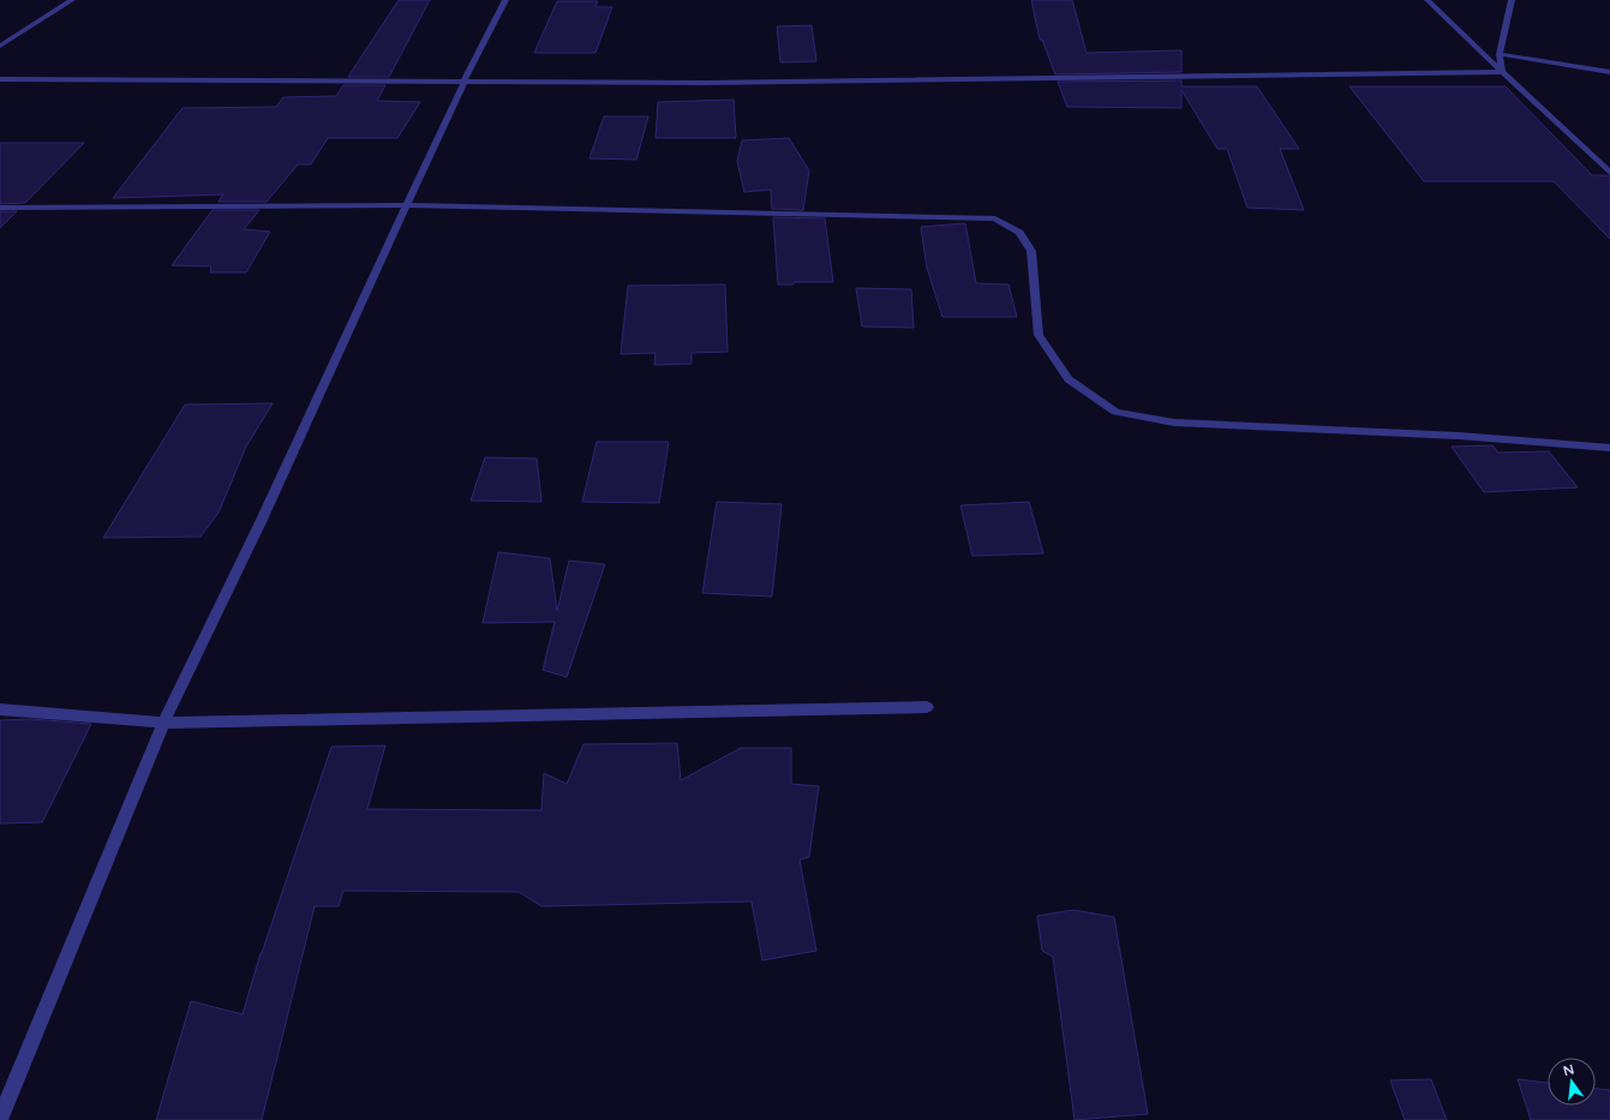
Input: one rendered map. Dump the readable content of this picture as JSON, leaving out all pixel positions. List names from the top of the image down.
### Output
{
  "north": "top"
}
